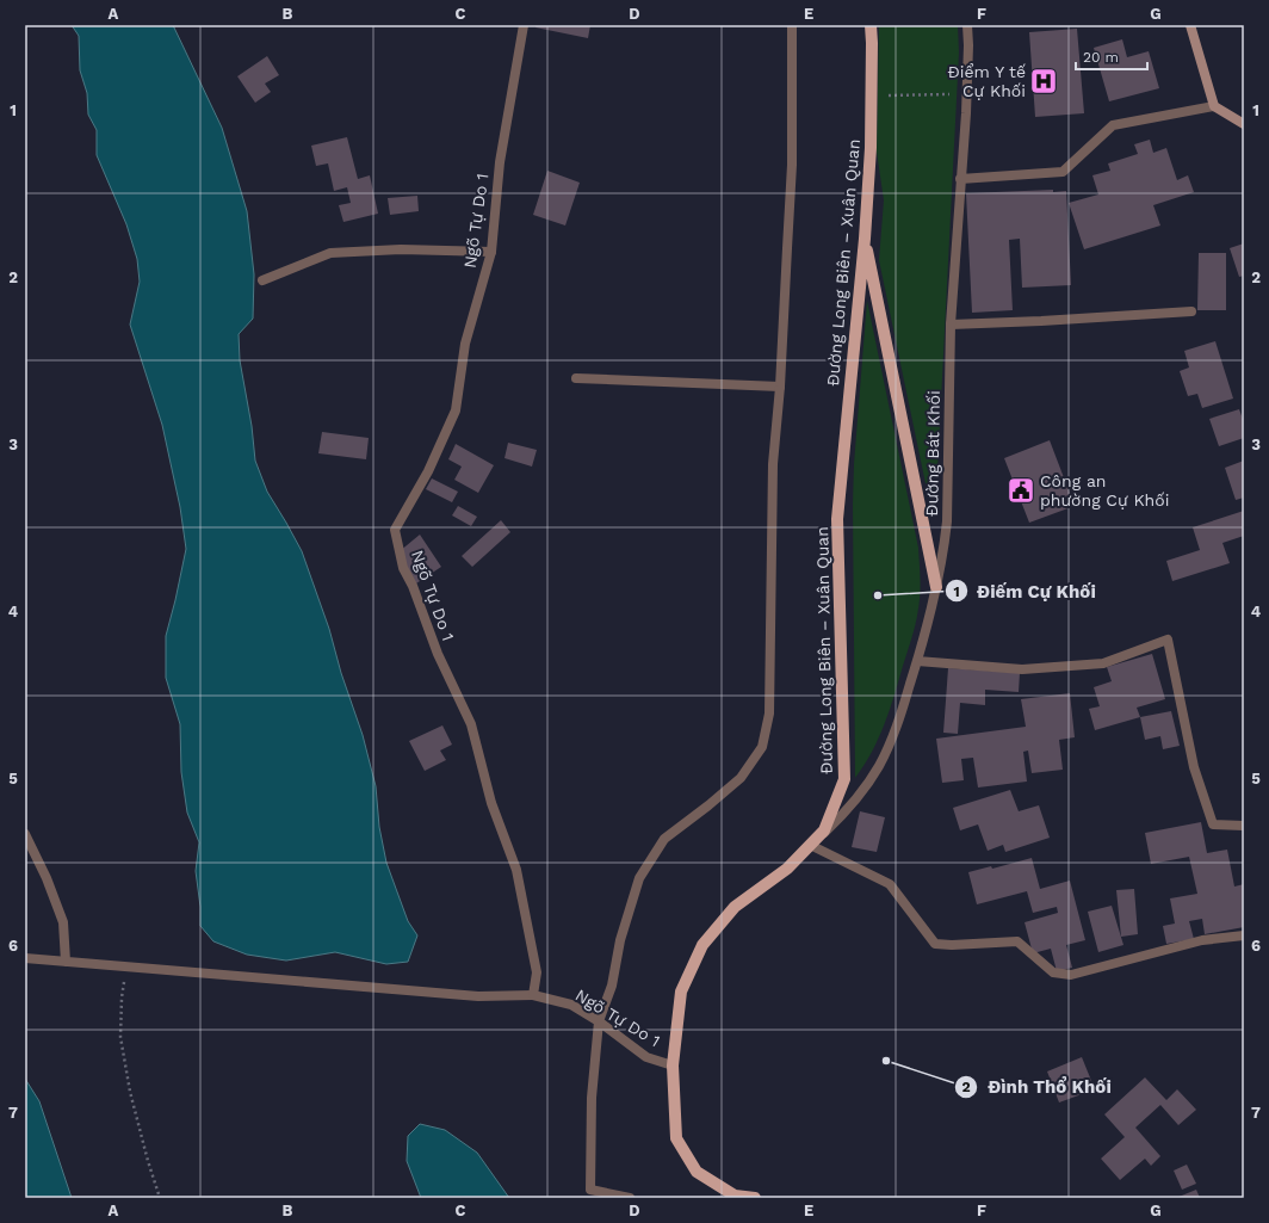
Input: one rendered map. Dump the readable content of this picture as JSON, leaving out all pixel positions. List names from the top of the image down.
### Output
{
  "streets": {
    "main road": ["Đường Long Biên – Xuân Quan"],
    "street": ["Ngõ Tự Do 1", "Đường Bát Khối"]
  },
  "crossings": [
    ["Ngõ Tự Do 1", "Đường Long Biên – Xuân Quan"],
    ["Đường Long Biên – Xuân Quan", "Đường Bát Khối"]
  ],
  "places": {
    "hospital": ["Điểm Y tế Cự Khối"],
    "public building": ["Công an phường Cự Khối"],
    "other": ["Điếm Cự Khối", "Đình Thổ Khối"]
  },
  "scale_bar": "20 m",
  "grid": {
    "columns": [
      "A",
      "B",
      "C",
      "D",
      "E",
      "F",
      "G"
    ],
    "rows": [
      "1",
      "2",
      "3",
      "4",
      "5",
      "6",
      "7"
    ]
  }
}
